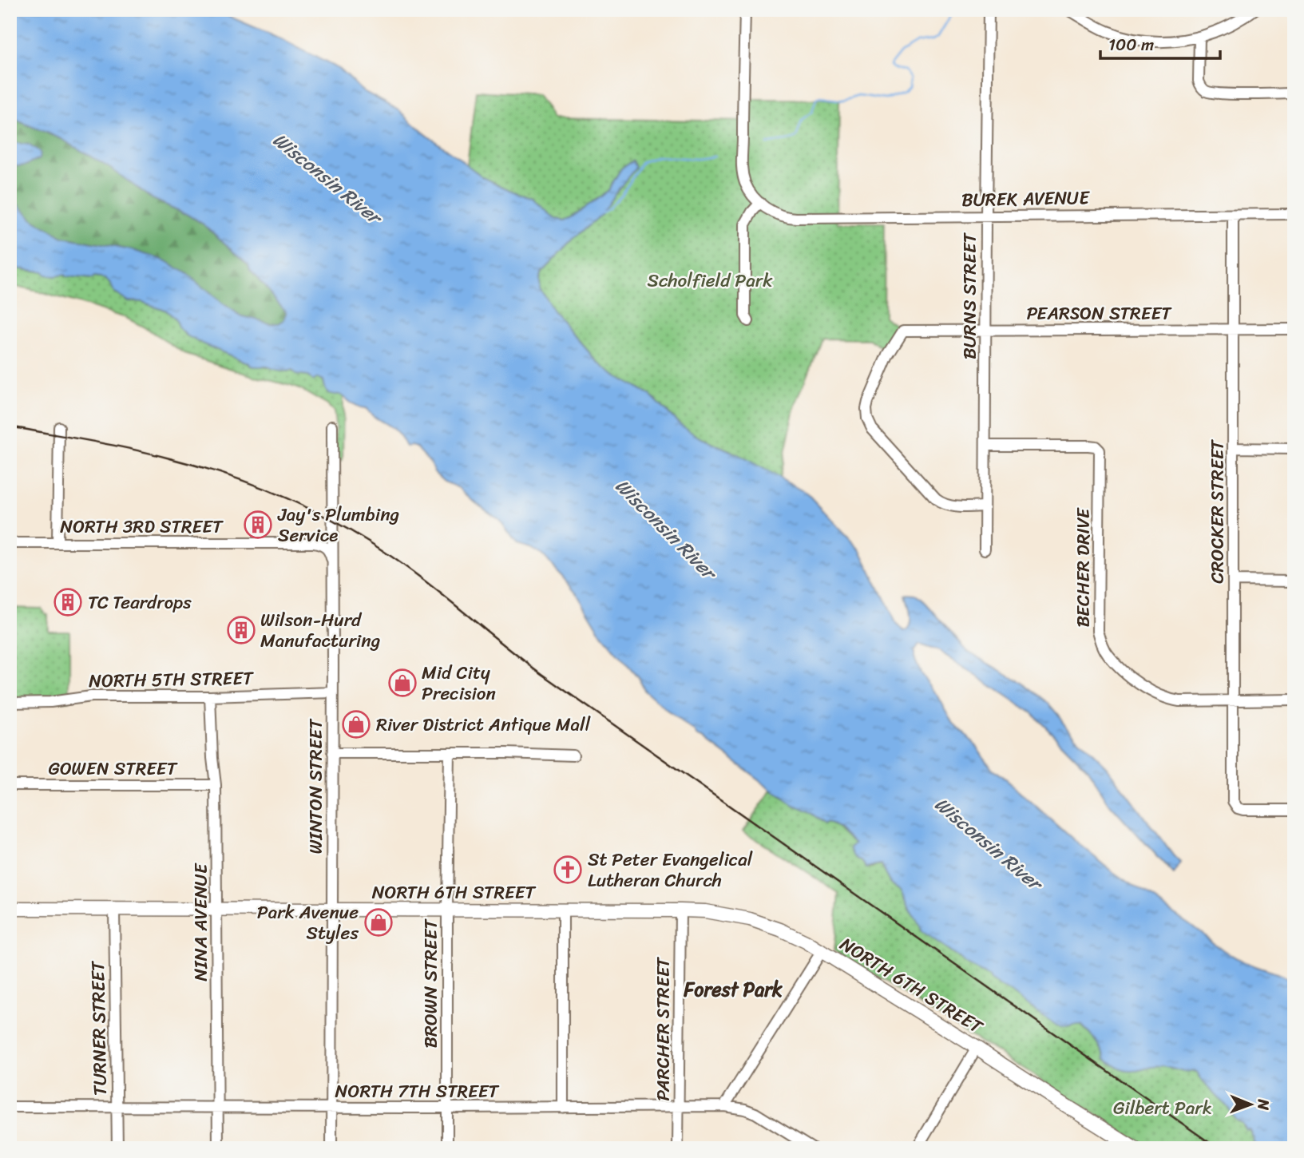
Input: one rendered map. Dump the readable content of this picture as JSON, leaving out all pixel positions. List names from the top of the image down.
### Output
{
  "streets": {
    "main road": ["NORTH 6TH STREET"],
    "street": [
      "BUREK AVENUE",
      "BURNS STREET",
      "PEARSON STREET",
      "CROCKER STREET",
      "NORTH 3RD STREET",
      "BECHER DRIVE",
      "NORTH 5TH STREET",
      "GOWEN STREET",
      "WINTON STREET",
      "NINA AVENUE",
      "BROWN STREET",
      "TURNER STREET",
      "PARCHER STREET",
      "NORTH 7TH STREET"
    ]
  },
  "crossings": [
    ["BUREK AVENUE", "BURNS STREET"],
    ["BUREK AVENUE", "CROCKER STREET"],
    ["BURNS STREET", "PEARSON STREET"],
    ["BURNS STREET", "BECHER DRIVE"],
    ["PEARSON STREET", "CROCKER STREET"],
    ["CROCKER STREET", "BECHER DRIVE"],
    ["NORTH 3RD STREET", "WINTON STREET"],
    ["NORTH 5TH STREET", "WINTON STREET"],
    ["NORTH 5TH STREET", "NINA AVENUE"],
    ["GOWEN STREET", "NINA AVENUE"],
    ["WINTON STREET", "NORTH 6TH STREET"],
    ["WINTON STREET", "NORTH 7TH STREET"],
    ["NORTH 6TH STREET", "NINA AVENUE"],
    ["NORTH 6TH STREET", "BROWN STREET"],
    ["NORTH 6TH STREET", "TURNER STREET"],
    ["NORTH 6TH STREET", "PARCHER STREET"],
    ["NINA AVENUE", "NORTH 7TH STREET"],
    ["BROWN STREET", "NORTH 7TH STREET"],
    ["TURNER STREET", "NORTH 7TH STREET"],
    ["PARCHER STREET", "NORTH 7TH STREET"]
  ],
  "districts": ["Forest Park"],
  "water": ["Wisconsin River"],
  "parks": ["Scholfield Park", "Gilbert Park"],
  "places": {
    "building": ["Jay's Plumbing Service", "TC Teardrops", "Wilson-Hurd Manufacturing"],
    "shop": ["Mid City Precision", "River District Antique Mall", "Park Avenue Styles"],
    "church": ["St Peter Evangelical Lutheran Church"]
  },
  "scale_bar": "100 m",
  "north": "right"
}
